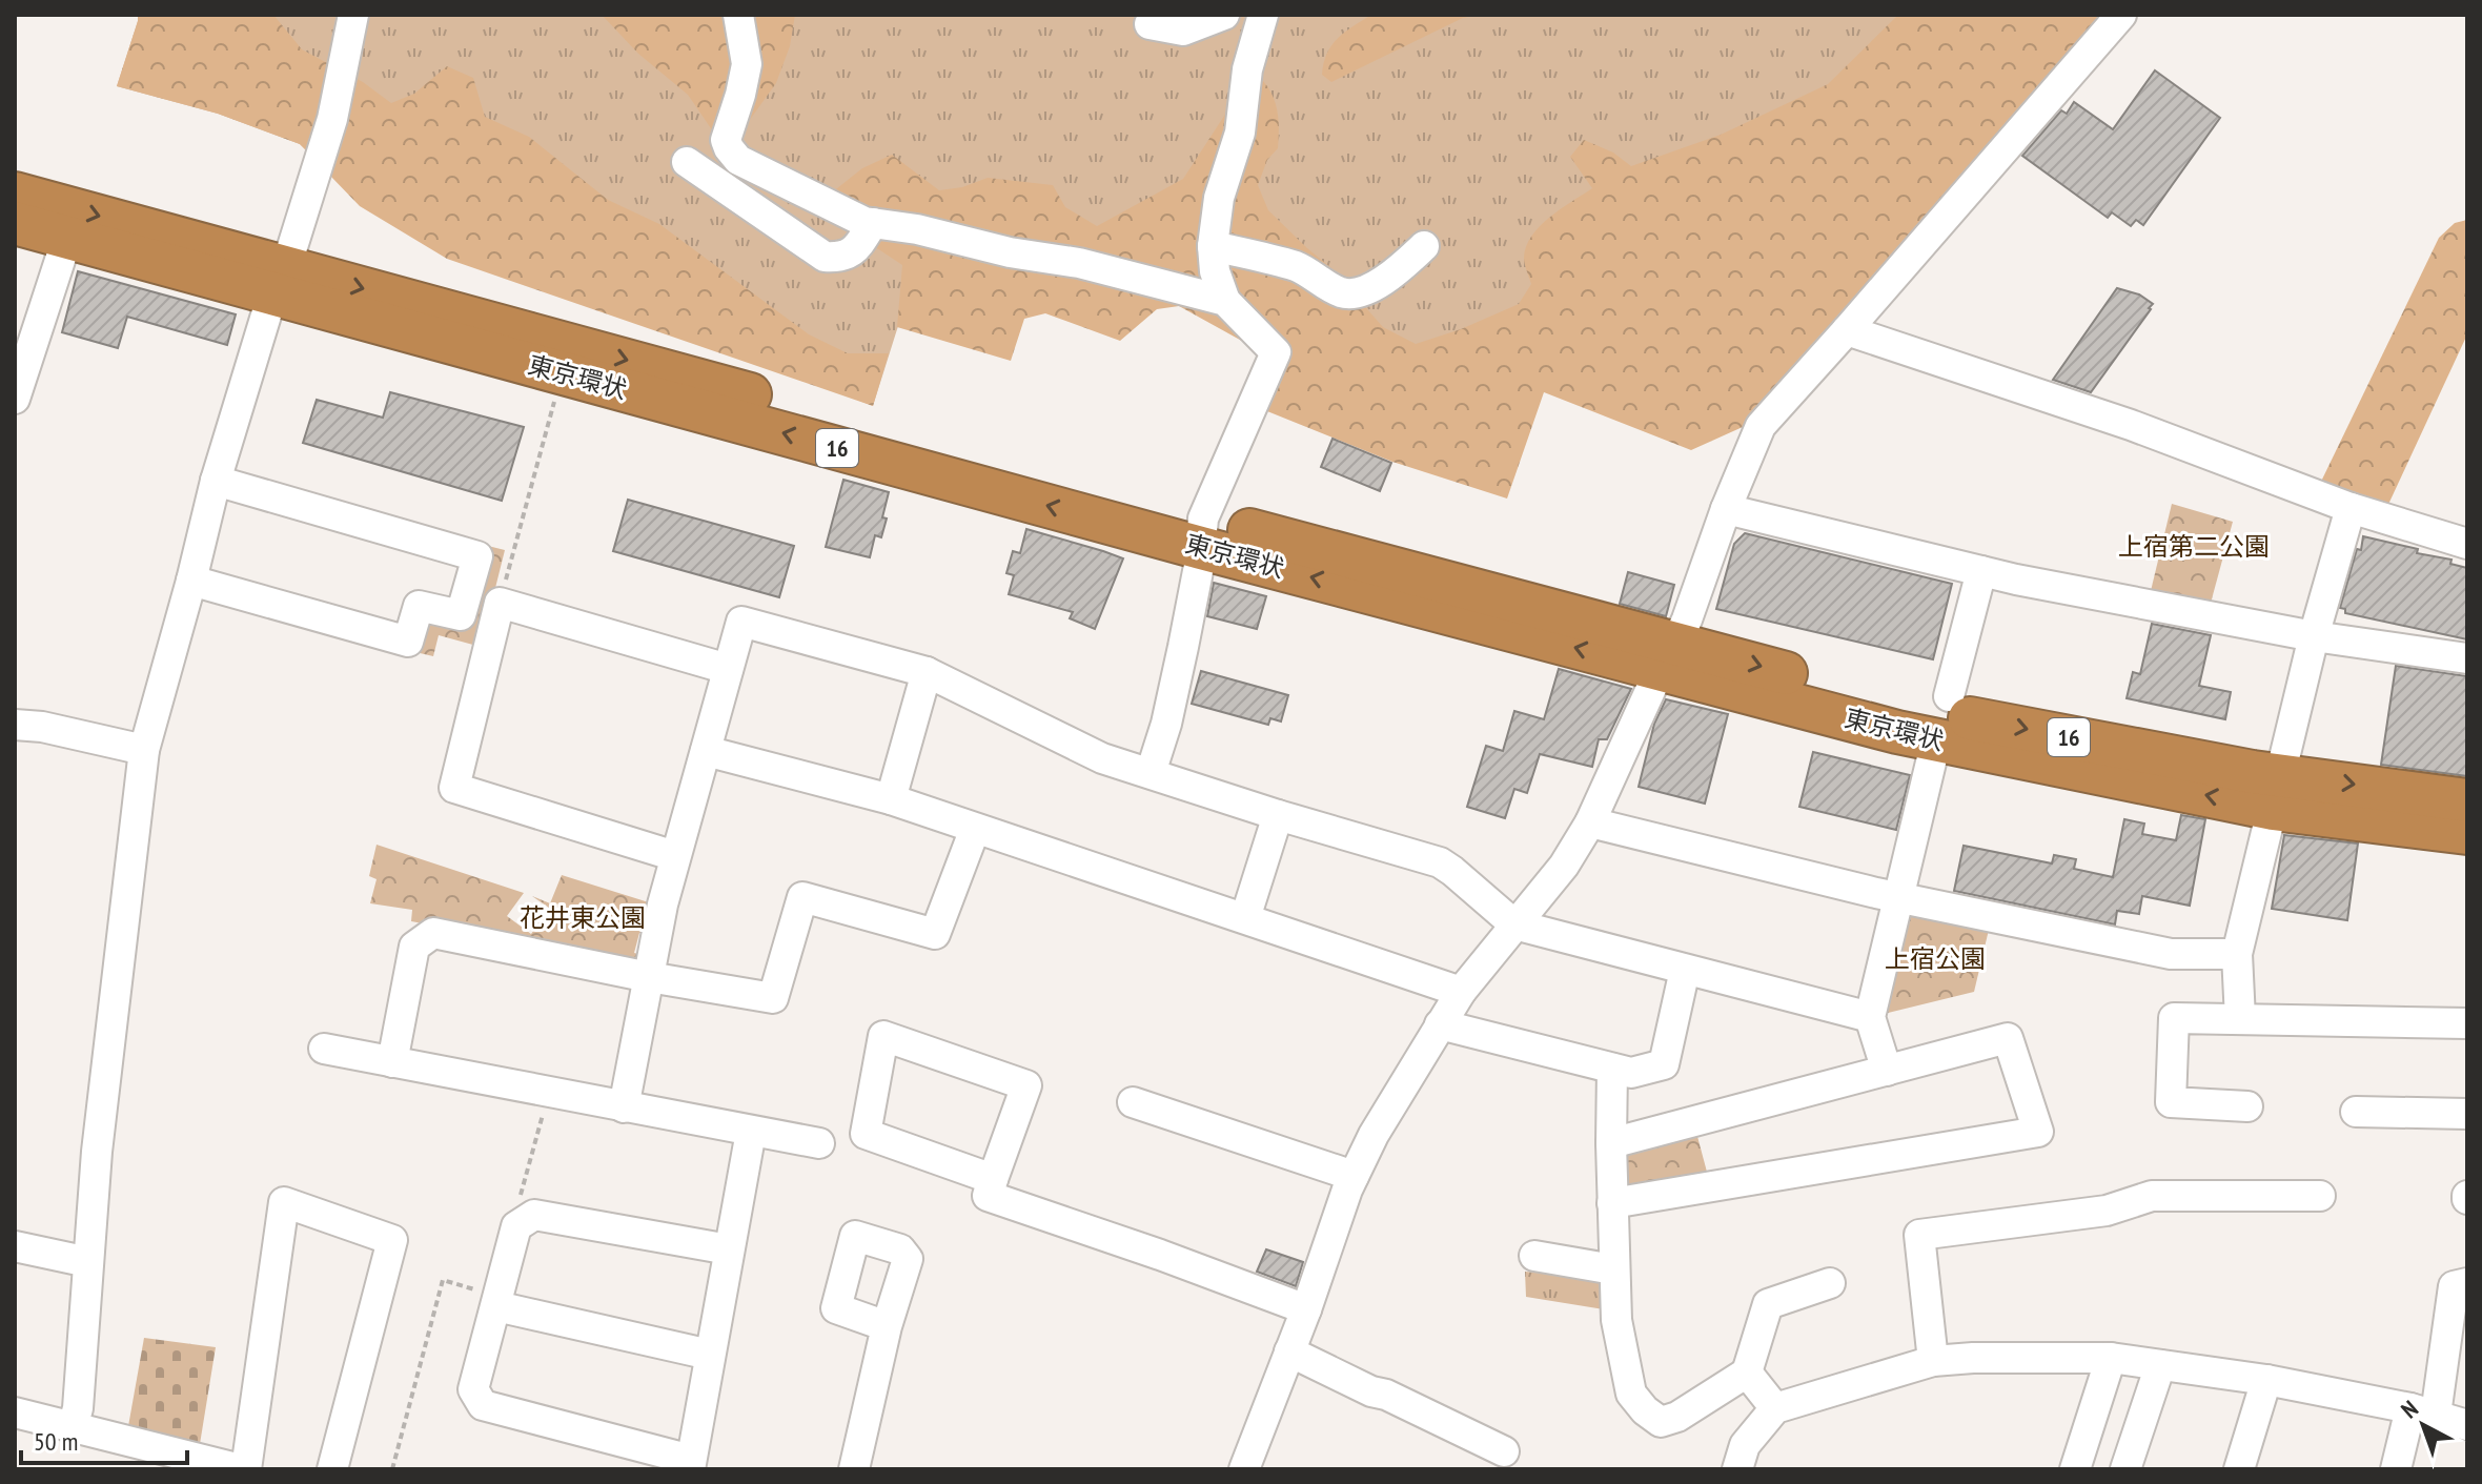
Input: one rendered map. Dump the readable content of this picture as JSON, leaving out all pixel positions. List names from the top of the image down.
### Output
{
  "streets": {
    "highway": ["東京環状", "16"]
  },
  "parks": ["上宿第二公園", "花井東公園", "上宿公園"],
  "scale_bar": "50 m",
  "north": "top left"
}
